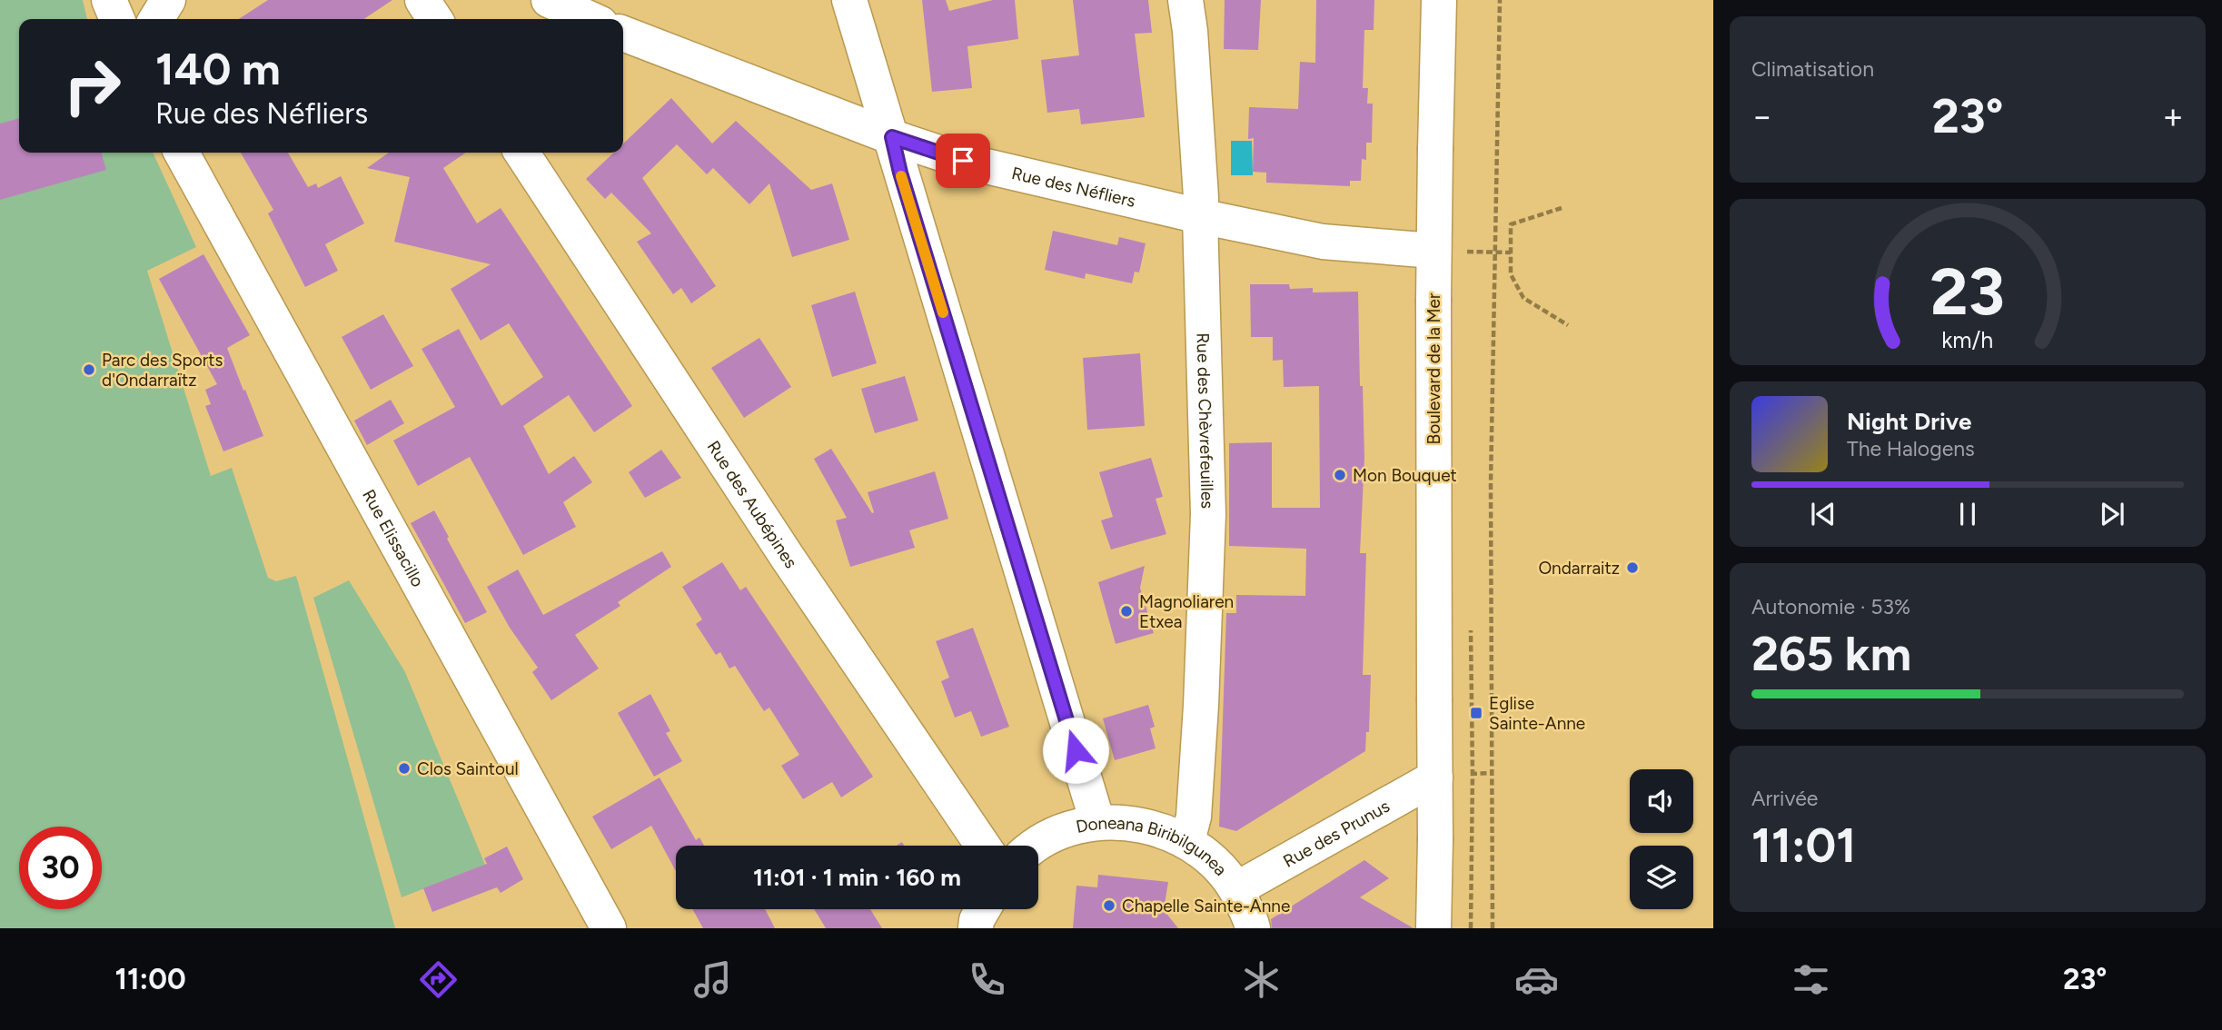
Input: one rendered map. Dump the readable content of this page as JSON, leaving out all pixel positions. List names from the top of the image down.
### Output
{
  "streets": {
    "street": [
      "Rue des Néfliers",
      "Boulevard de la Mer",
      "Rue des Chèvrefeuilles",
      "Rue des Aubépines",
      "Rue Elissacillo",
      "Rue des Prunus",
      "Doneana Biribilgunea"
    ]
  },
  "crossings": [
    ["Rue des Néfliers", "Boulevard de la Mer"],
    ["Rue des Néfliers", "Rue des Chèvrefeuilles"],
    ["Boulevard de la Mer", "Rue des Prunus"],
    ["Rue des Chèvrefeuilles", "Doneana Biribilgunea"],
    ["Rue des Prunus", "Doneana Biribilgunea"]
  ],
  "places": {
    "other": [
      "Parc des Sports d'Ondarraïtz",
      "Mon Bouquet",
      "Ondarraitz",
      "Magnoliaren Etxea",
      "Clos Saintoul",
      "Chapelle Sainte-Anne"
    ],
    "transit": ["Eglise Sainte-Anne"]
  },
  "page": {
    "tile": [
      "Climatisation",
      ["Autonomie · 53%", "265 km"],
      ["Arrivée", "11:01"]
    ],
    "turn": ["140 m", "Rue des Néfliers"],
    "heat": ["−", "23°", "+"],
    "song": ["Night Drive", "The Halogens"],
    "limit": "30",
    "trip": "11:01 · 1 min · 160 m",
    "tabs": ["11:00", "23°"],
    "gauge": ["23", "km/h"]
  }
}
